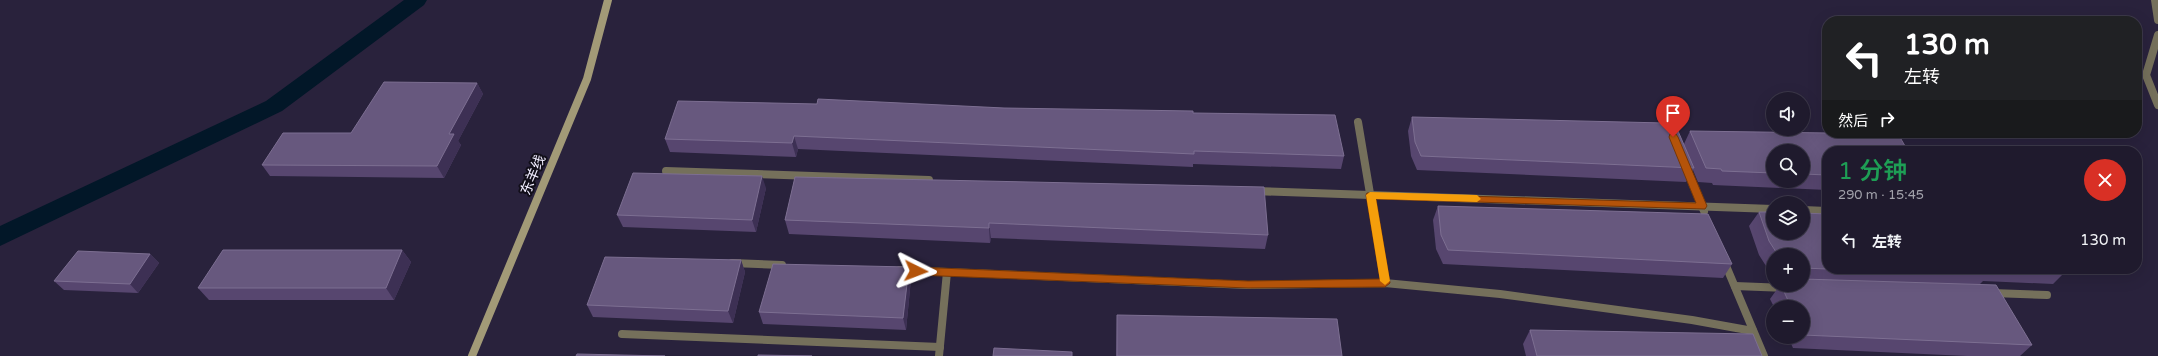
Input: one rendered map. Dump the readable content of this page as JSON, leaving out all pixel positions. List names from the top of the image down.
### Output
{
  "streets": {
    "main road": ["东羊线"]
  },
  "page": {
    "turn": ["130 m", "左转"],
    "map_buttons": ["+", "−"],
    "then": "然后",
    "heading": ["1 分钟", "290 m · 15:45"],
    "list": [
      {
        "name": "左转",
        "value": "130 m"
      }
    ]
  }
}
